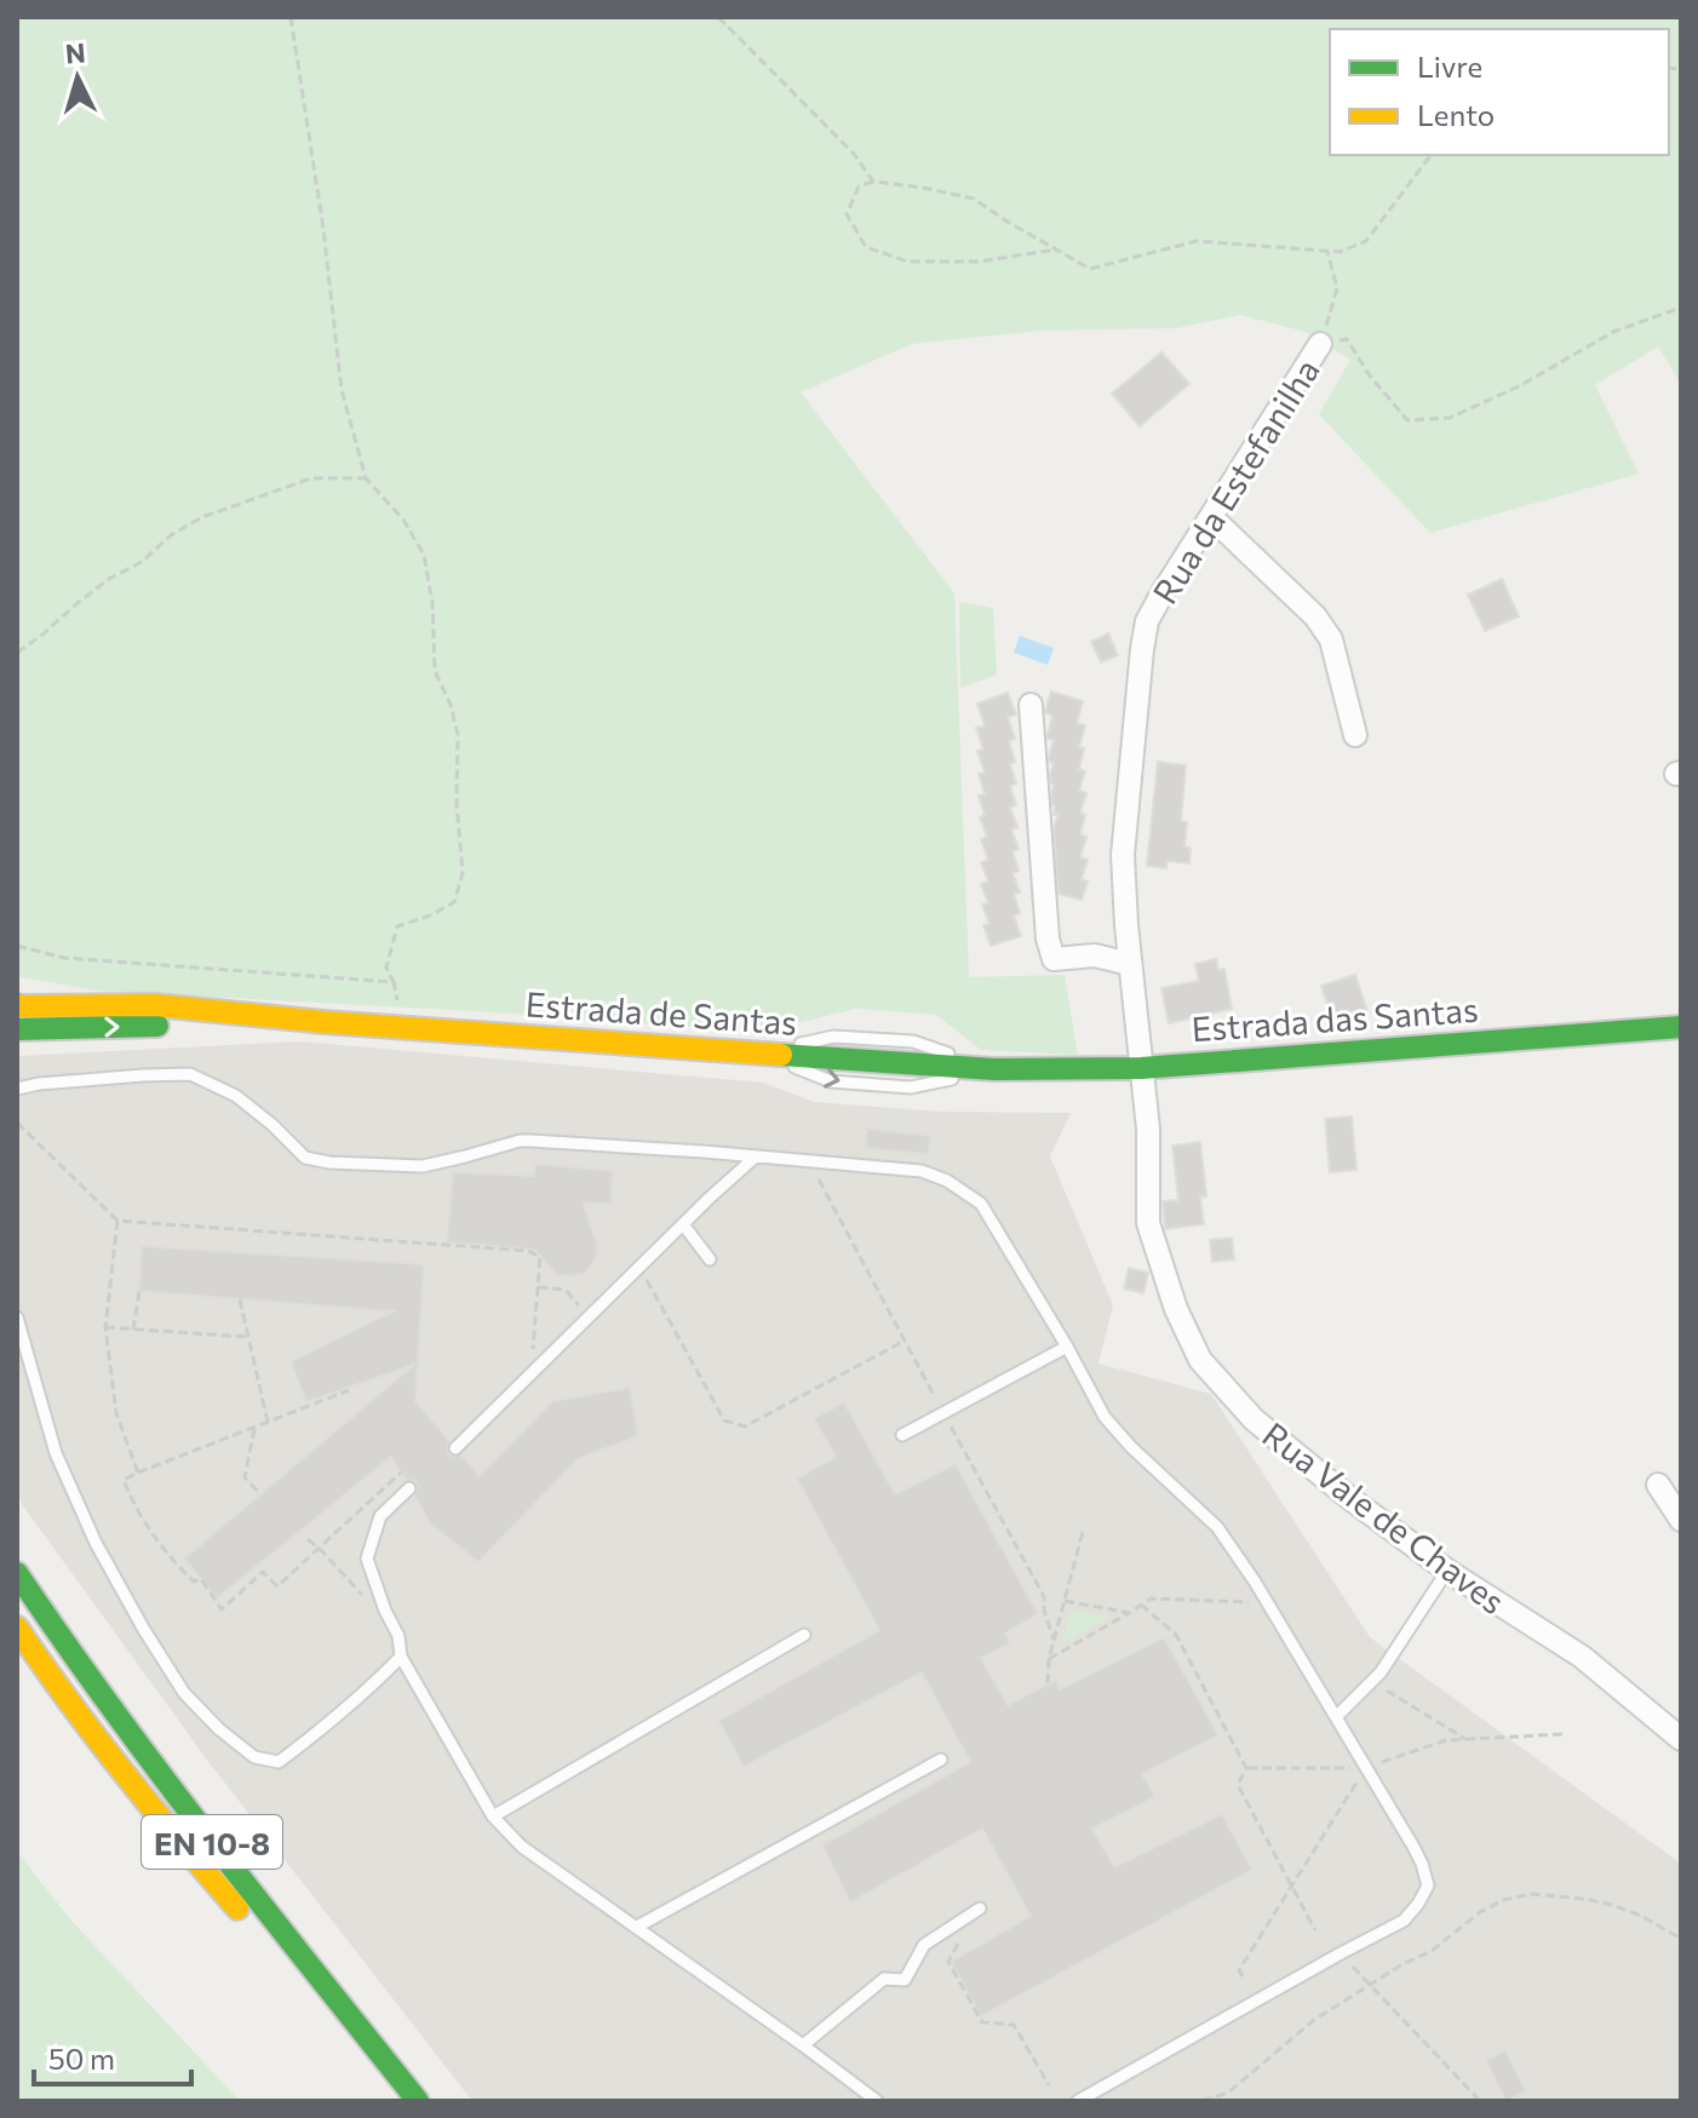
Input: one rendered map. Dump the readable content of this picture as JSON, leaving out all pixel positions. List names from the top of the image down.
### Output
{
  "streets": {
    "main road": ["Estrada de Santas", "Estrada das Santas", "EN 10-8"],
    "street": ["Rua da Estefanilha", "Rua Vale de Chaves"]
  },
  "crossings": [
    ["Rua da Estefanilha", "Estrada das Santas"],
    ["Rua da Estefanilha", "Rua Vale de Chaves"],
    ["Estrada de Santas", "Estrada das Santas"],
    ["Estrada das Santas", "Rua Vale de Chaves"]
  ],
  "legend": ["Livre", "Lento"],
  "scale_bar": "50 m",
  "north": "top"
}
